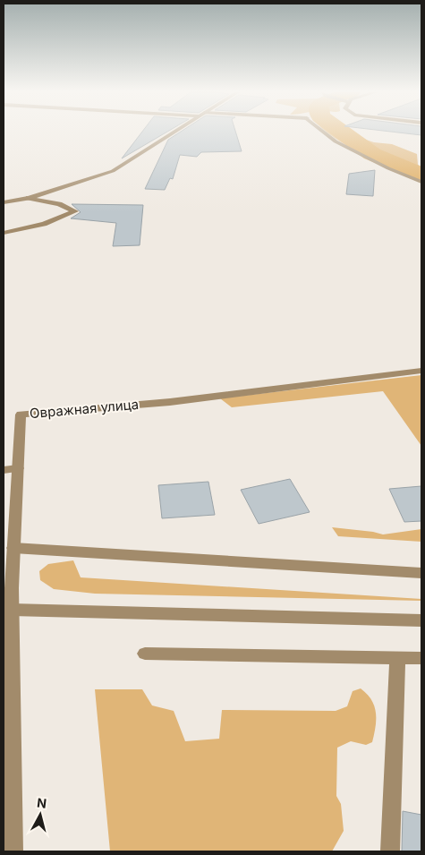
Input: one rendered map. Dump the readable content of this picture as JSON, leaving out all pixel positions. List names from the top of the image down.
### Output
{
  "streets": {
    "street": ["Овражная улица"]
  },
  "north": "top"
}
